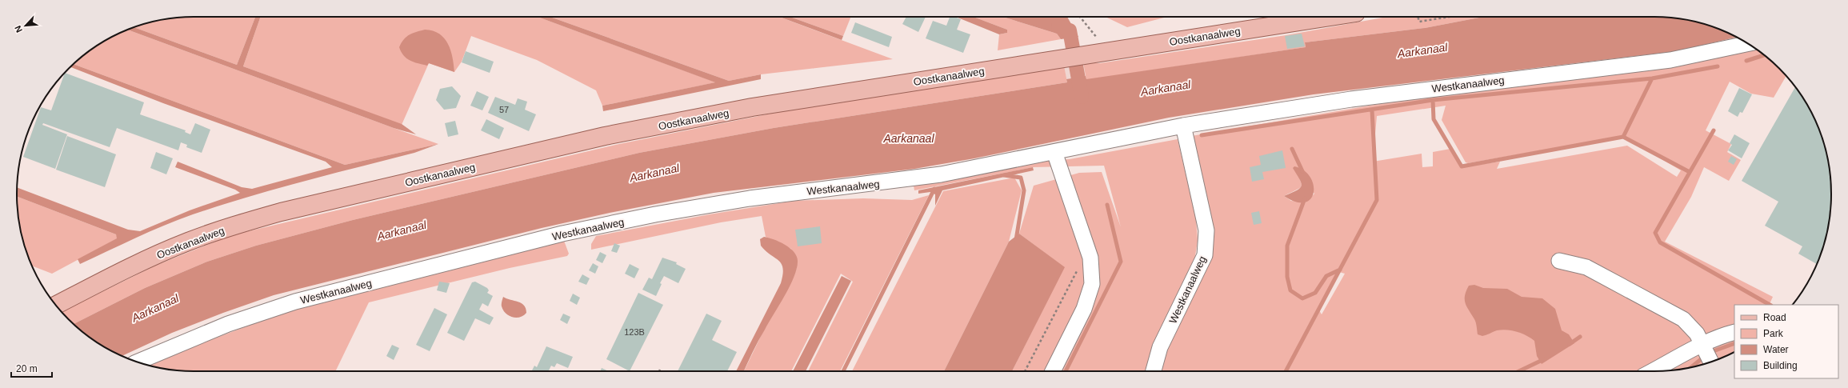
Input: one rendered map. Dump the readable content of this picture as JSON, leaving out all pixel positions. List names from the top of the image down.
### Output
{
  "streets": {
    "main road": ["Oostkanaalweg"],
    "street": ["Westkanaalweg"]
  },
  "water": ["Aarkanaal"],
  "house_numbers": ["57", "123B"],
  "legend": [
    "Road",
    "Park",
    "Water",
    "Building"
  ],
  "scale_bar": "20 m",
  "north": "bottom left"
}
